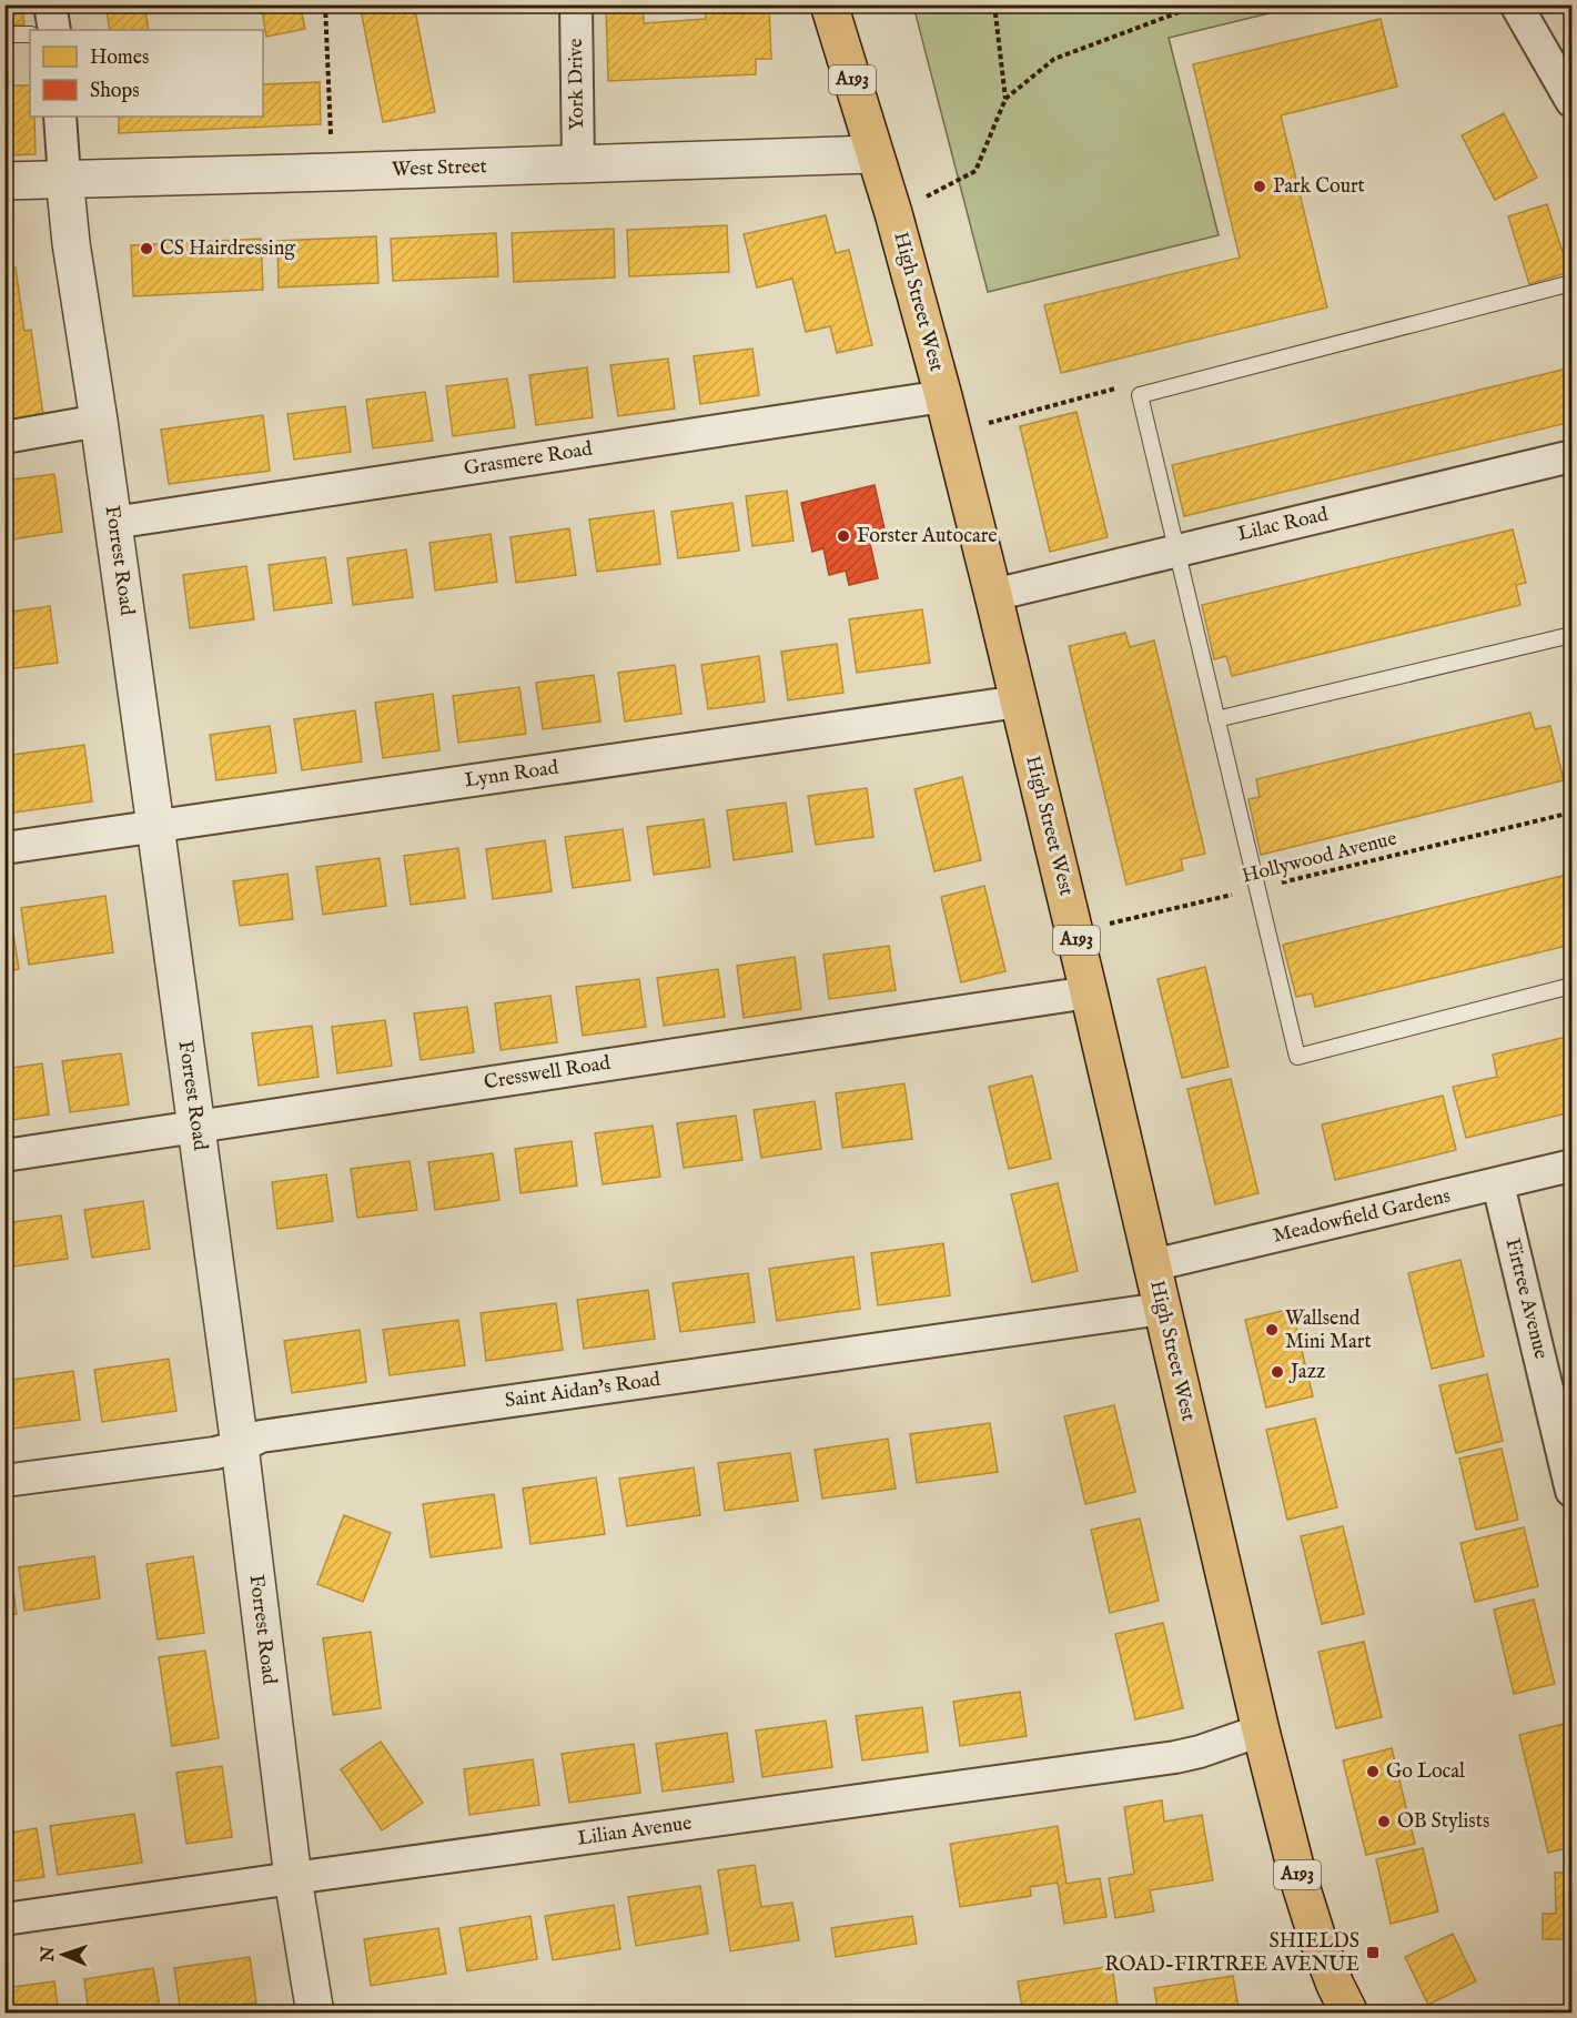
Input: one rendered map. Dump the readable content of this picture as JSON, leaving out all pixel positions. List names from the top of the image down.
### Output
{
  "streets": {
    "main road": ["A193", "High Street West"],
    "street": [
      "York Drive",
      "West Street",
      "Grasmere Road",
      "Lilac Road",
      "Forrest Road",
      "Lynn Road",
      "Cresswell Road",
      "Meadowfield Gardens",
      "Firtree Avenue",
      "Saint Aidan's Road",
      "Lilian Avenue"
    ],
    "path": ["Hollywood Avenue"]
  },
  "crossings": [
    ["A193", "High Street West"],
    ["A193", "Lilian Avenue"],
    ["York Drive", "West Street"],
    ["West Street", "High Street West"],
    ["West Street", "Forrest Road"],
    ["High Street West", "Grasmere Road"],
    ["High Street West", "Lilac Road"],
    ["High Street West", "Lynn Road"],
    ["High Street West", "Hollywood Avenue"],
    ["High Street West", "Cresswell Road"],
    ["High Street West", "Meadowfield Gardens"],
    ["High Street West", "Saint Aidan's Road"],
    ["High Street West", "Lilian Avenue"],
    ["Grasmere Road", "Forrest Road"],
    ["Forrest Road", "Lynn Road"],
    ["Forrest Road", "Cresswell Road"],
    ["Forrest Road", "Saint Aidan's Road"],
    ["Forrest Road", "Lilian Avenue"],
    ["Meadowfield Gardens", "Firtree Avenue"]
  ],
  "places": {
    "other": [
      "Park Court",
      "CS Hairdressing",
      "Forster Autocare",
      "Wallsend Mini Mart",
      "Jazz",
      "Go Local",
      "OB Stylists"
    ],
    "transit": ["SHIELDS ROAD-FIRTREE AVENUE"]
  },
  "legend": ["Homes", "Shops"],
  "north": "left"
}
